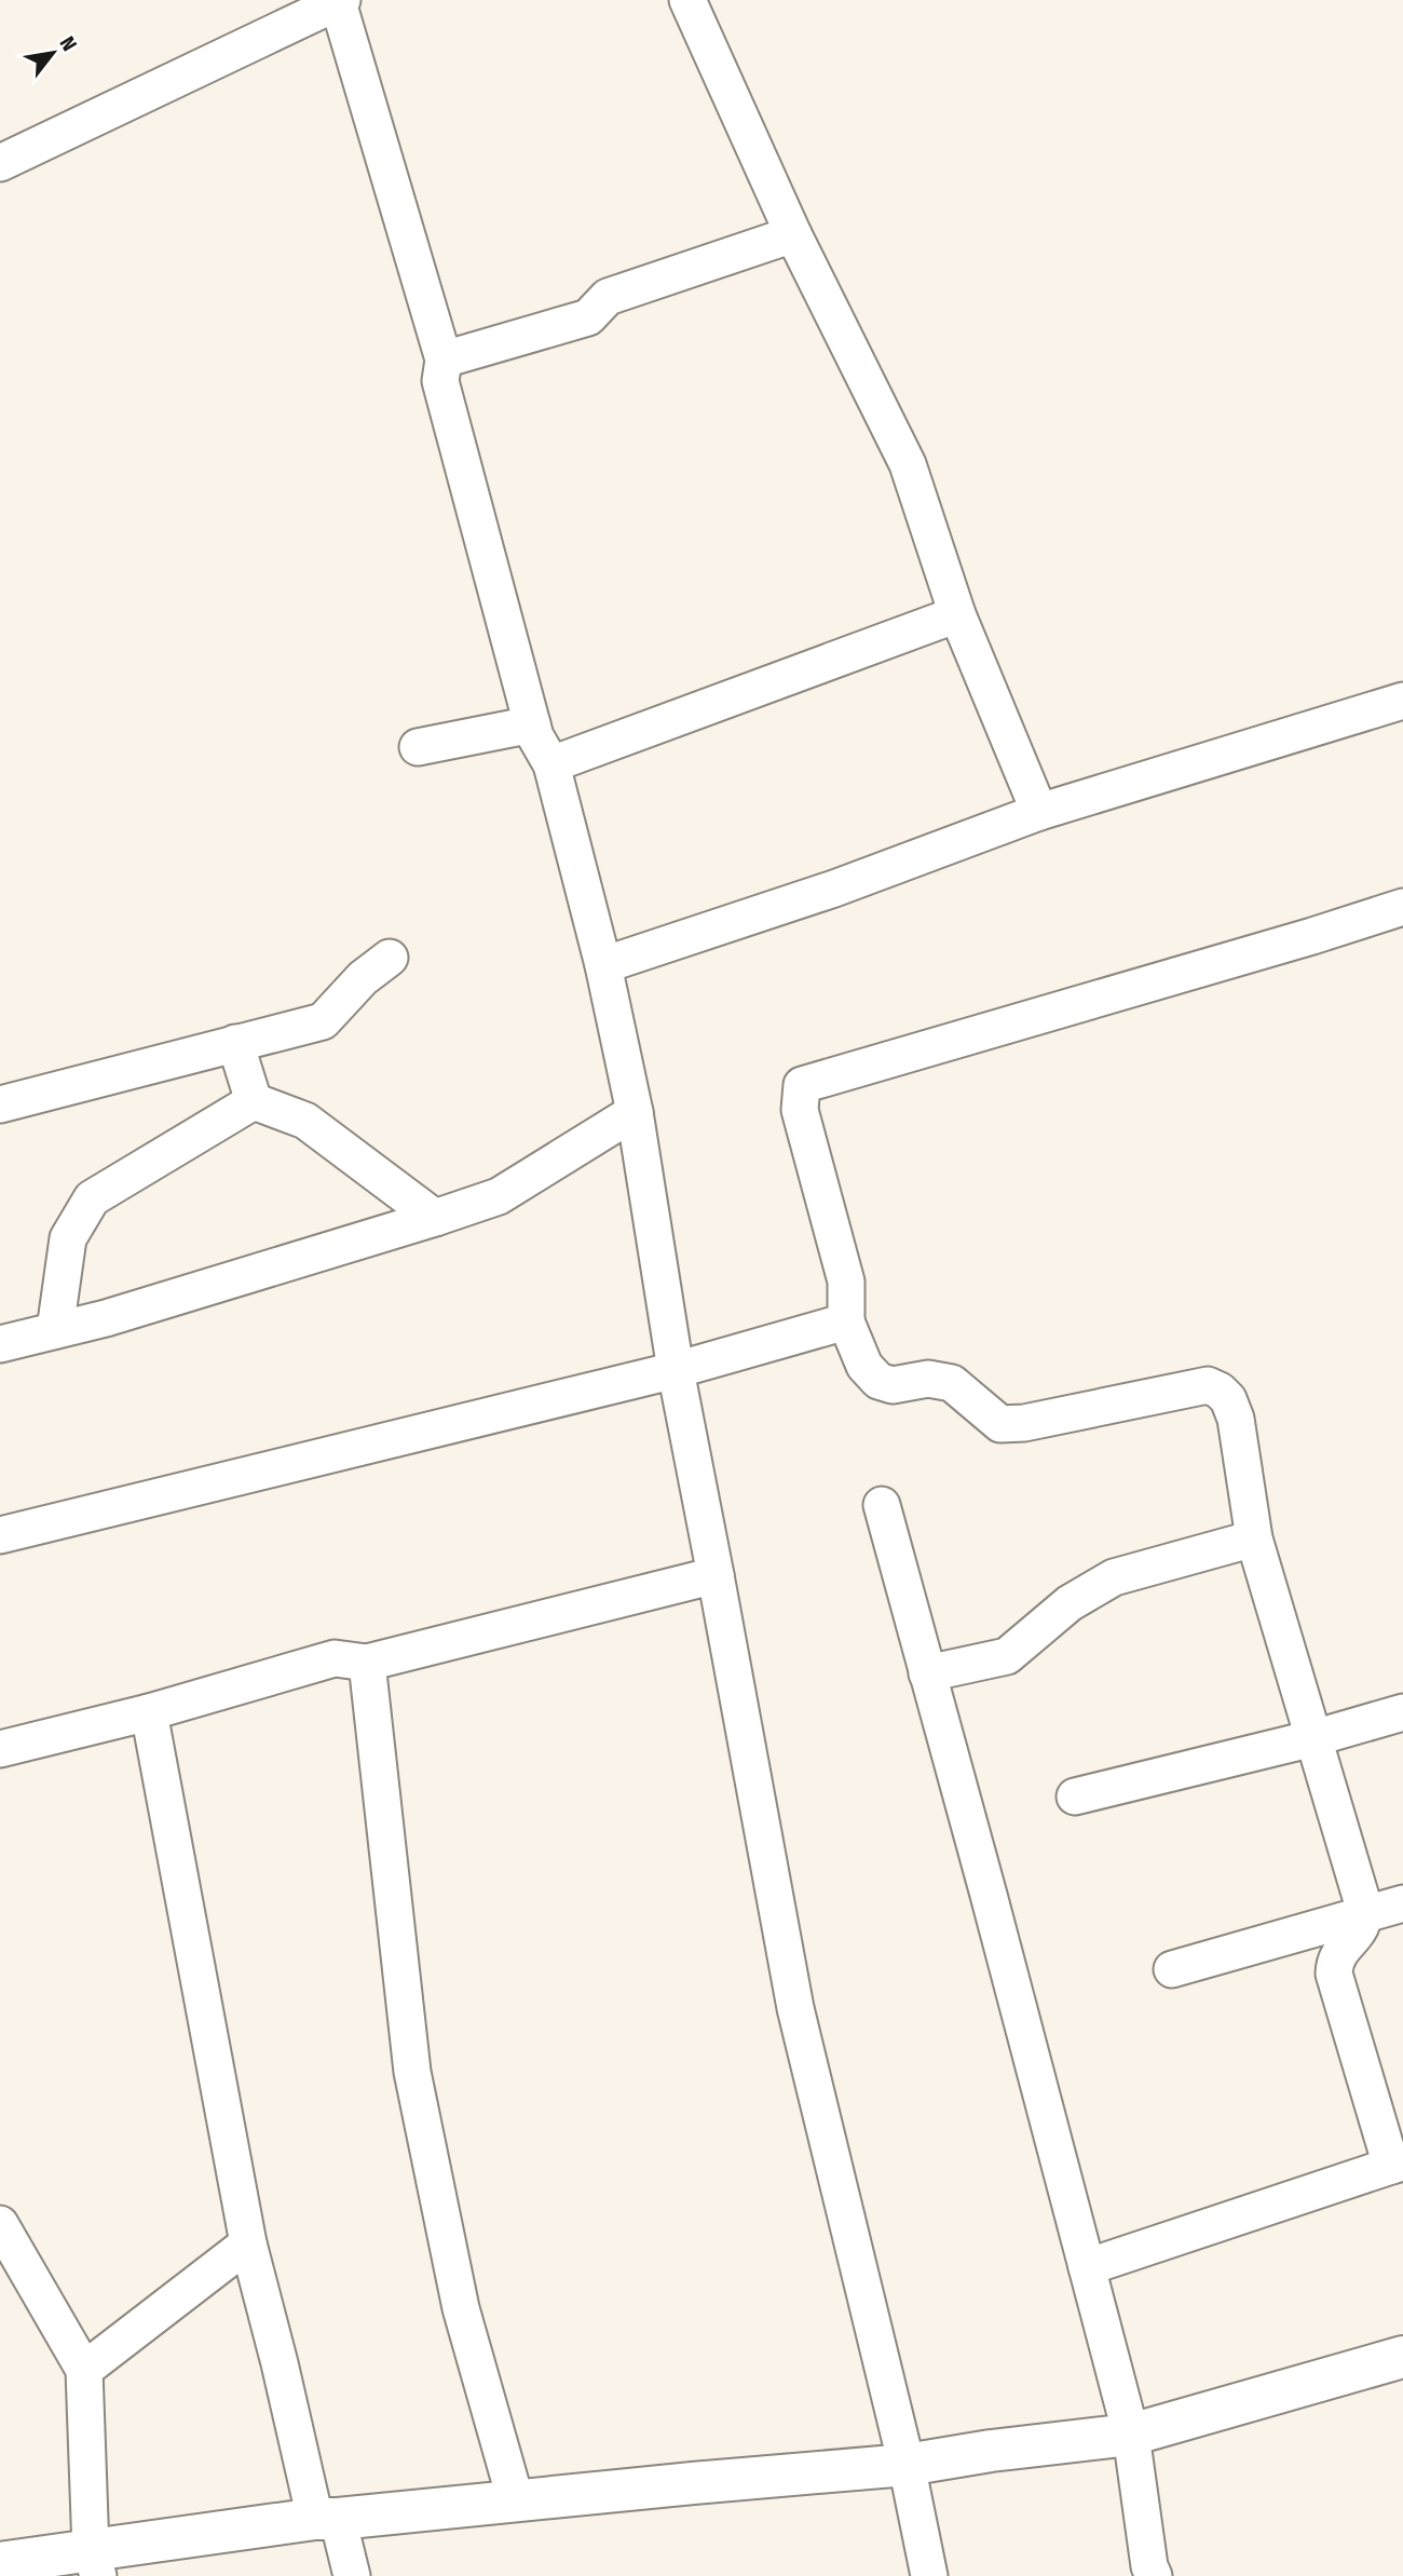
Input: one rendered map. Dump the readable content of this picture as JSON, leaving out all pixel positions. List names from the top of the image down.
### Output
{
  "north": "top right"
}
